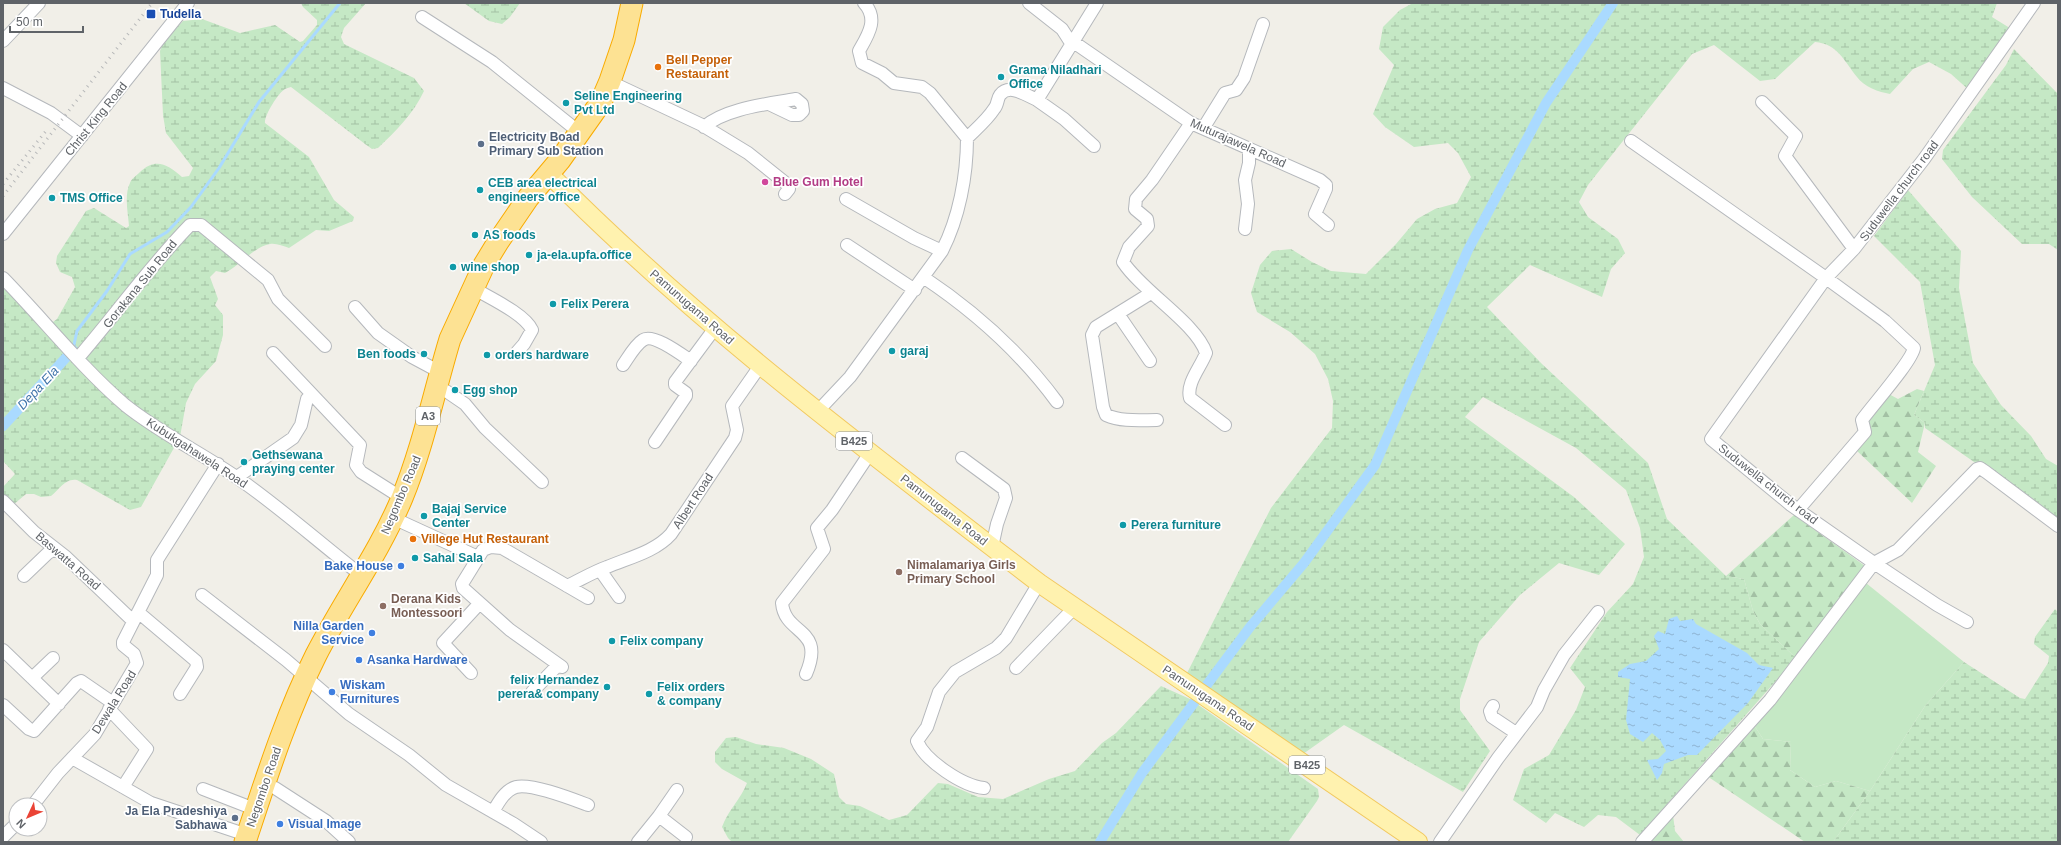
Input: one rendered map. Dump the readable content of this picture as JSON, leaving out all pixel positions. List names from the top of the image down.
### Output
{
  "streets": {
    "highway": ["A3", "Negombo Road"],
    "main road": ["Pamunugama Road", "B425"],
    "street": [
      "Christ King Road",
      "Muturajawela Road",
      "Suduwella church road",
      "Gorakana Sub Road",
      "Kubukgahawela Road",
      "Albert Road",
      "Baswatta Road",
      "Dewala Road"
    ]
  },
  "crossings": [
    ["Gorakana Sub Road", "Kubukgahawela Road"],
    ["Pamunugama Road", "Negombo Road"],
    ["Pamunugama Road", "Albert Road"],
    ["Kubukgahawela Road", "Negombo Road"],
    ["Kubukgahawela Road", "Dewala Road"],
    ["Baswatta Road", "Dewala Road"]
  ],
  "water": ["Depa Ela"],
  "places": {
    "transit": ["Tudella"],
    "other": [
      "Bell Pepper Restaurant",
      "Grama Niladhari Office",
      "Seline Engineering Pvt Ltd",
      "Electricity Boad Primary Sub Station",
      "Blue Gum Hotel",
      "CEB area electrical engineers office",
      "TMS Office",
      "AS foods",
      "ja-ela.upfa.office",
      "wine shop",
      "Felix Perera",
      "garaj",
      "Ben foods",
      "orders hardware",
      "Egg shop",
      "Gethsewana praying center",
      "Bajaj Service Center",
      "Perera furniture",
      "Villege Hut Restaurant",
      "Sahal Sala",
      "Bake House",
      "Nimalamariya Girls Primary School",
      "Derana Kids Montessoori",
      "Nilla Garden Service",
      "Felix company",
      "Asanka Hardware",
      "felix Hernandez perera& company",
      "Wiskam Furnitures",
      "Felix orders & company",
      "Ja Ela Pradeshiya Sabhawa",
      "Visual Image"
    ]
  },
  "scale_bar": "50 m",
  "north": "bottom left"
}
